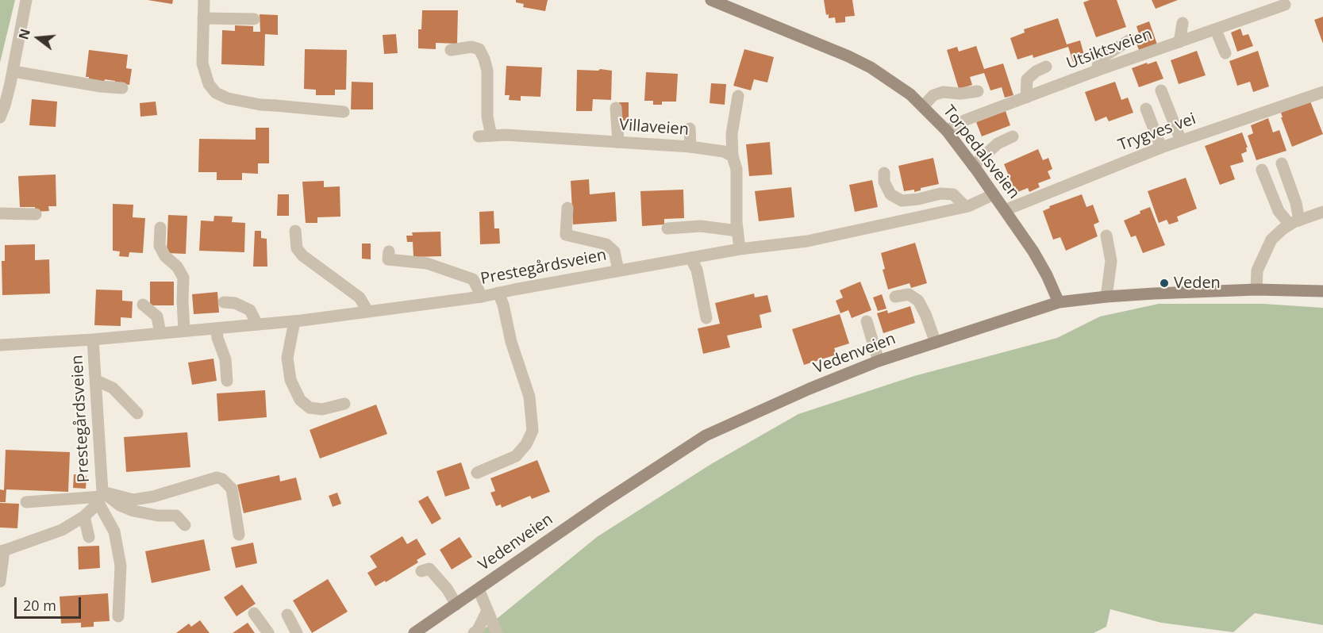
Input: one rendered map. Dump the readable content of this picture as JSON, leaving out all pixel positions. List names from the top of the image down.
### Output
{
  "streets": {
    "main road": ["Torpedalsveien", "Vedenveien"],
    "street": [
      "Utsiktsveien",
      "Villaveien",
      "Trygves vei",
      "Prestegårdsveien"
    ]
  },
  "crossings": [
    ["Utsiktsveien", "Torpedalsveien"],
    ["Trygves vei", "Torpedalsveien"],
    ["Torpedalsveien", "Prestegårdsveien"],
    ["Torpedalsveien", "Vedenveien"]
  ],
  "places": ["Veden"],
  "scale_bar": "20 m",
  "north": "left"
}
